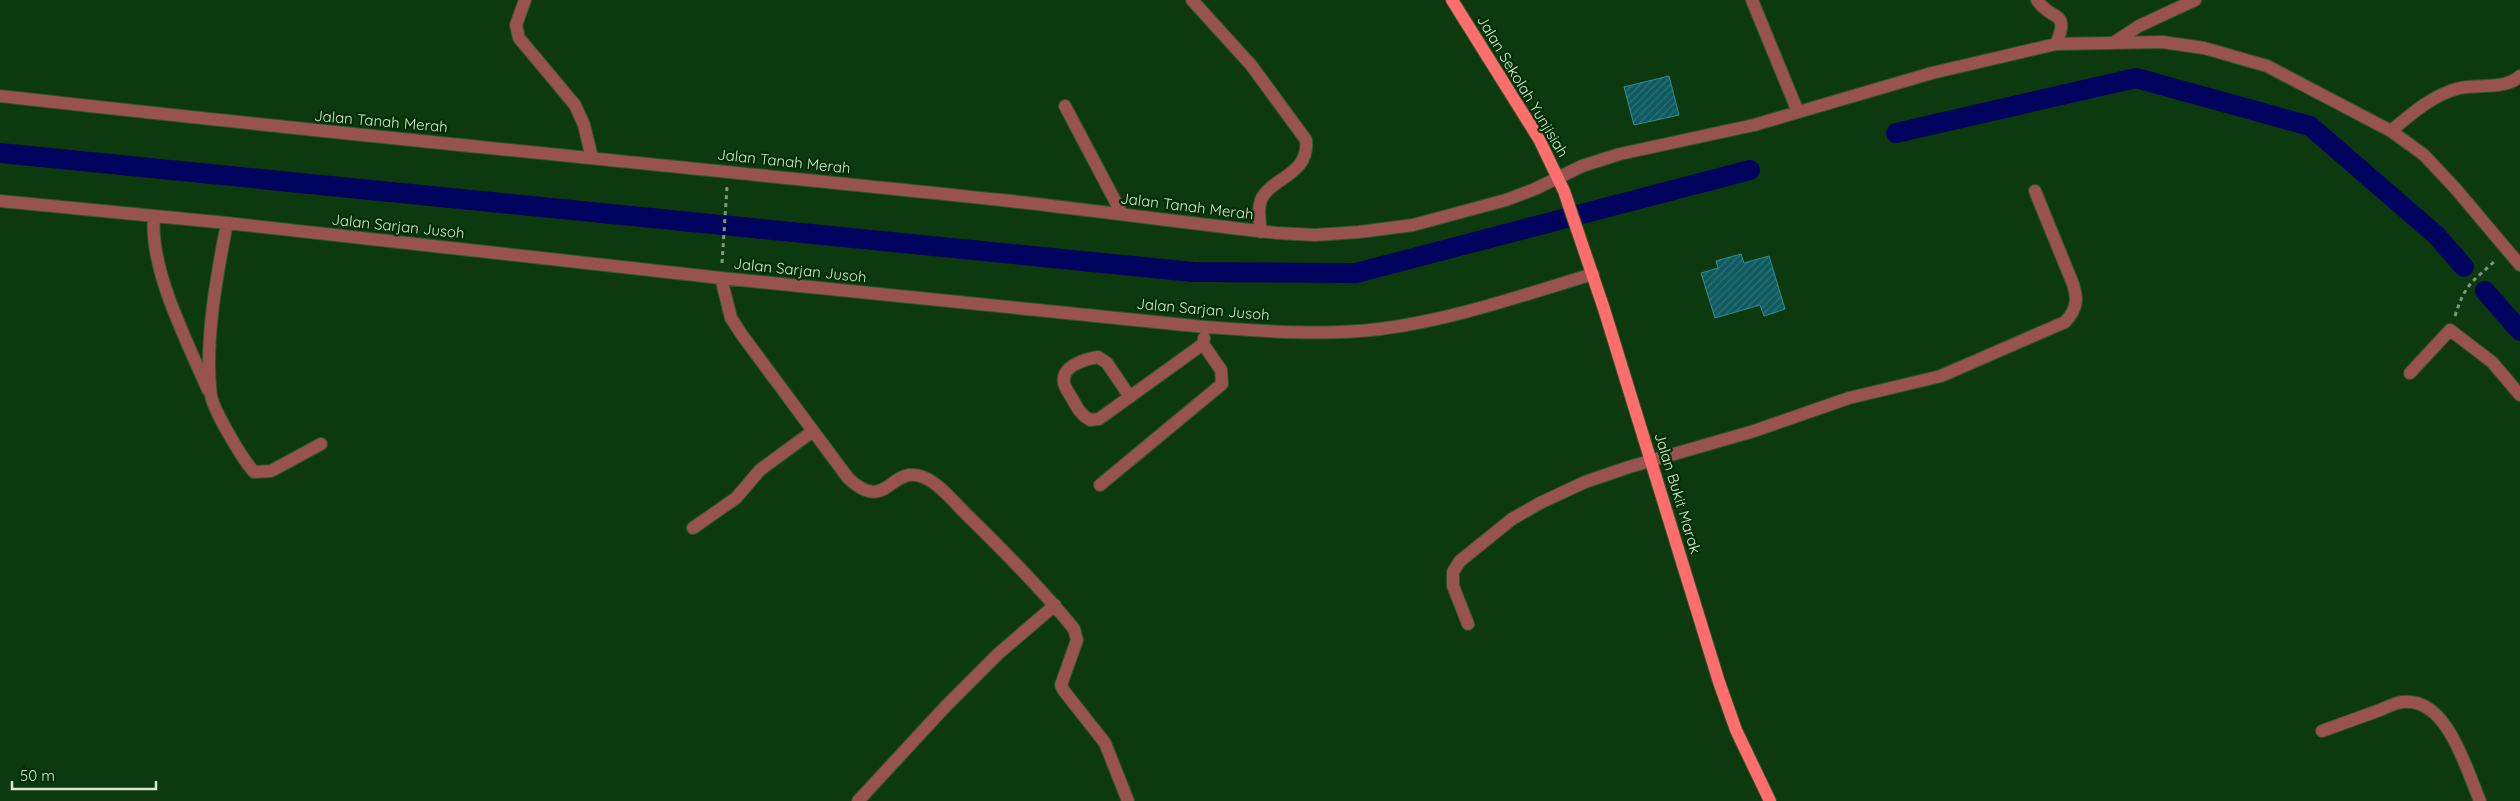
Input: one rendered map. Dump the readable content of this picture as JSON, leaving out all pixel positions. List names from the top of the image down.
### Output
{
  "streets": {
    "main road": ["Jalan Sekolah Yunjisiah", "Jalan Bukit Marak"],
    "street": ["Jalan Tanah Merah", "Jalan Sarjan Jusoh"]
  },
  "crossings": [
    ["Jalan Sekolah Yunjisiah", "Jalan Tanah Merah"],
    ["Jalan Sekolah Yunjisiah", "Jalan Bukit Marak"],
    ["Jalan Sarjan Jusoh", "Jalan Bukit Marak"]
  ],
  "scale_bar": "50 m"
}
